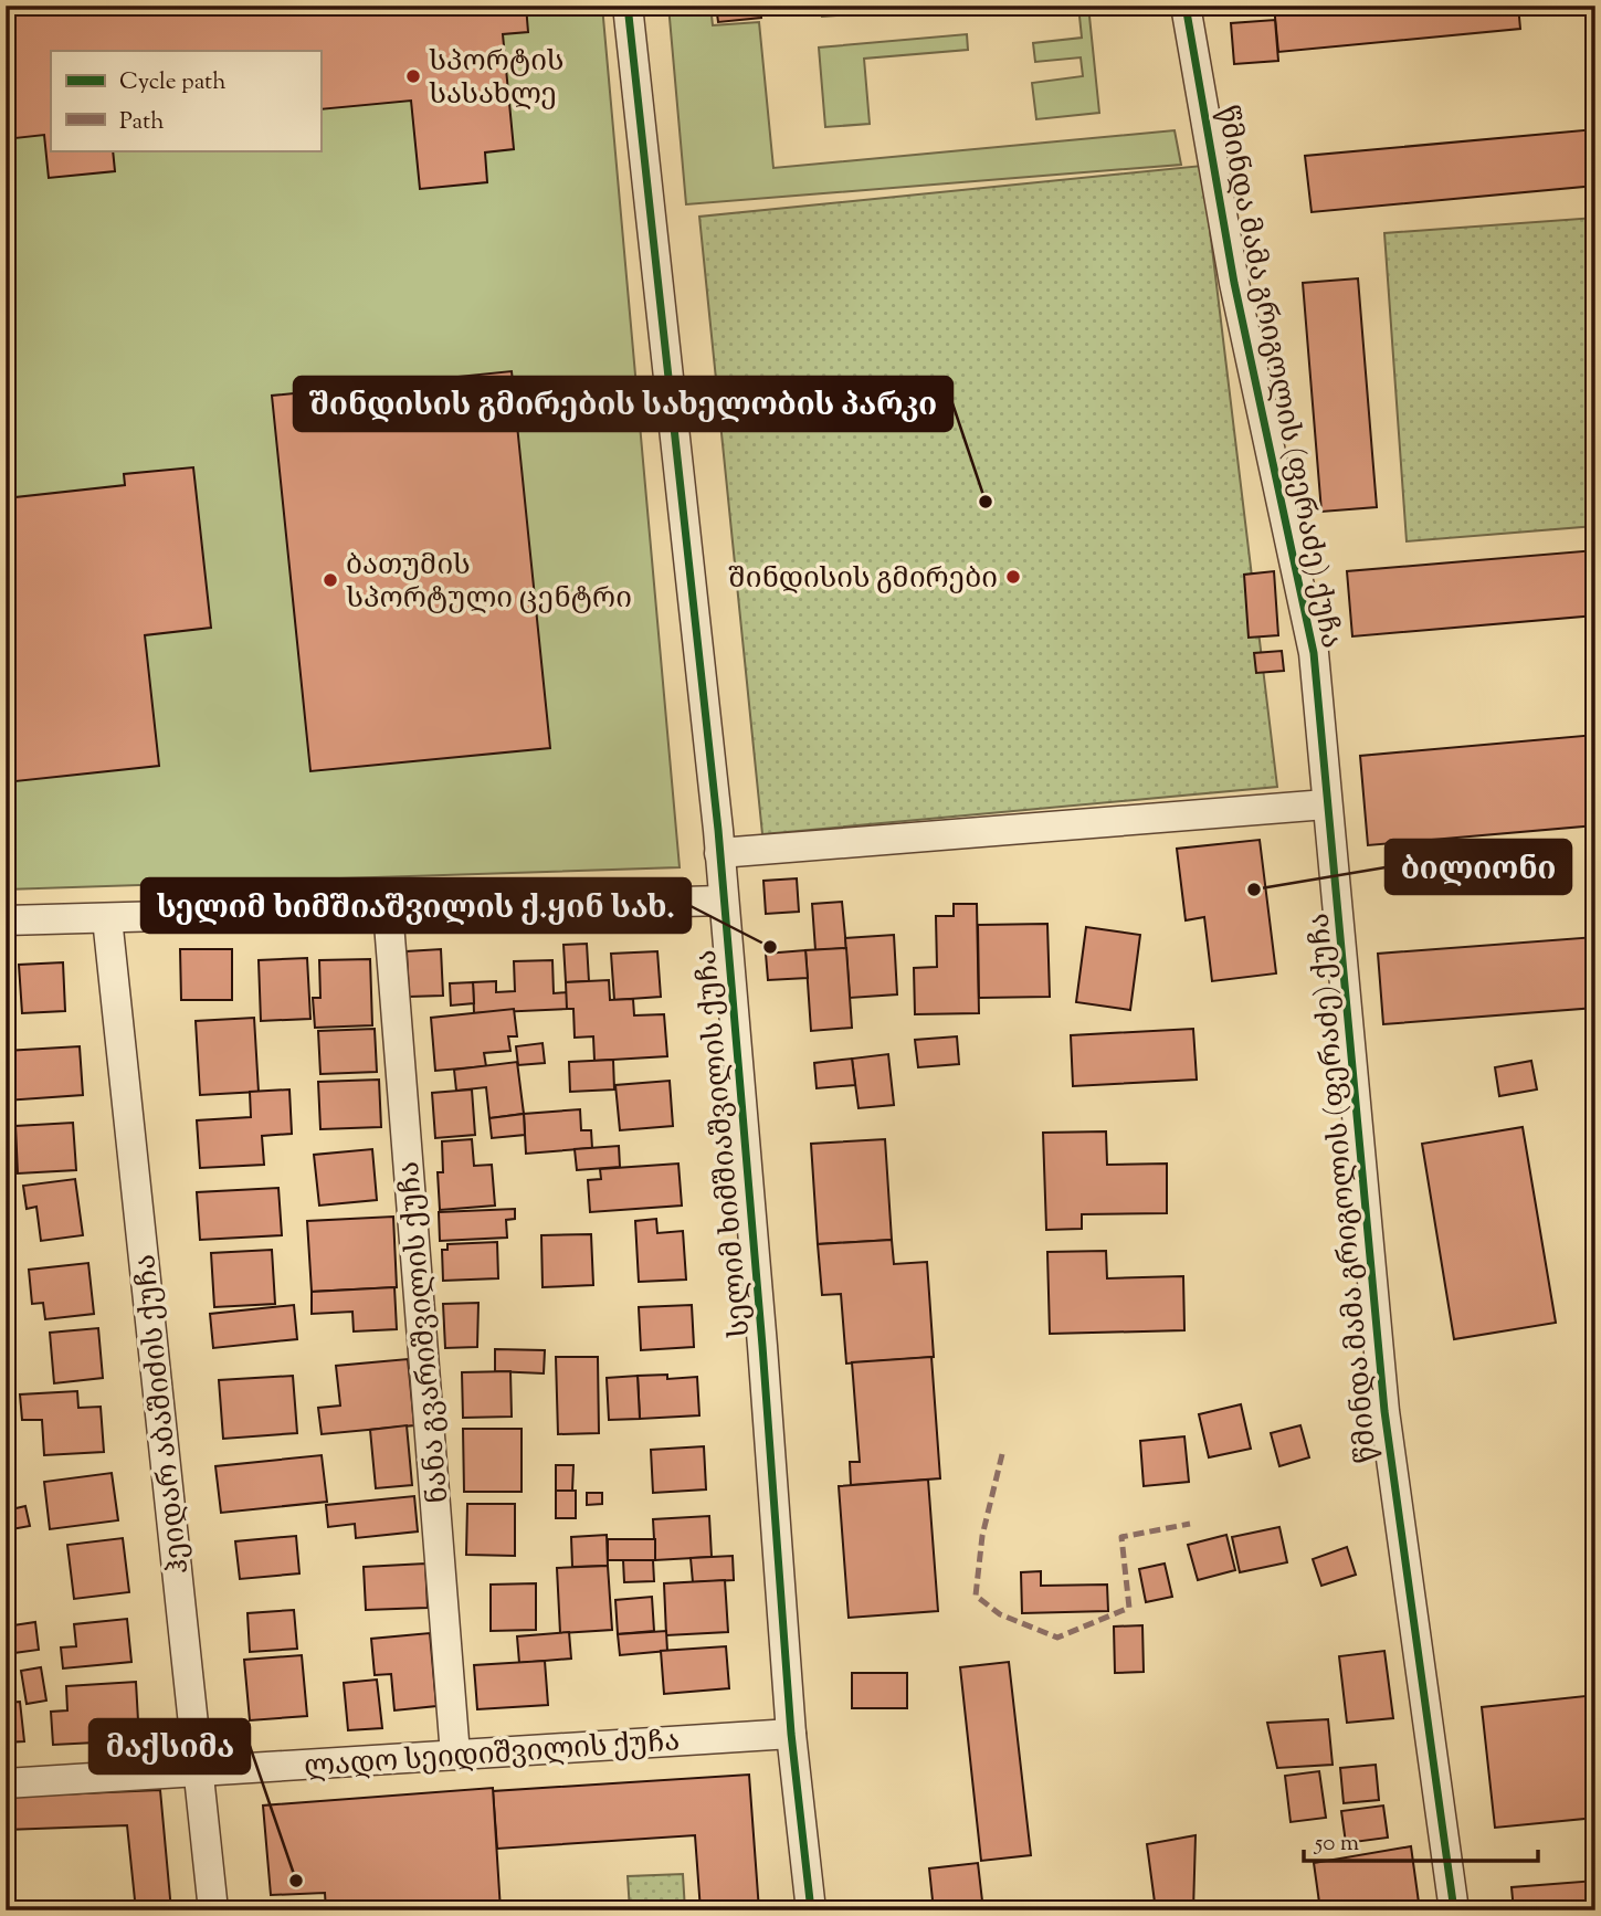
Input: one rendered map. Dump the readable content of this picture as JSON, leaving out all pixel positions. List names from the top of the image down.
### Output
{
  "streets": {
    "street": [
      "წმინდა მამა გრიგოლის (ფერაძე) ქუჩა",
      "სელიმ ხიმშიაშვილის ქუჩა",
      "ნანა გვარიშვილის ქუჩა",
      "ჰეიდარ აბაშიძის ქუჩა",
      "ლადო სეიდიშვილის ქუჩა"
    ]
  },
  "crossings": [
    ["სელიმ ხიმშიაშვილის ქუჩა", "ლადო სეიდიშვილის ქუჩა"],
    ["ნანა გვარიშვილის ქუჩა", "ლადო სეიდიშვილის ქუჩა"],
    ["ჰეიდარ აბაშიძის ქუჩა", "ლადო სეიდიშვილის ქუჩა"]
  ],
  "places": [
    "სპორტის სასახლე",
    "შინდისის გმირების სახელობის პარკი",
    "შინდისის გმირები",
    "ბათუმის სპორტული ცენტრი",
    "ბილიონი",
    "სელიმ ხიმშიაშვილის ქ.ყინ სახ.",
    "მაქსიმა"
  ],
  "legend": ["Cycle path", "Path"],
  "scale_bar": "50 m"
}
